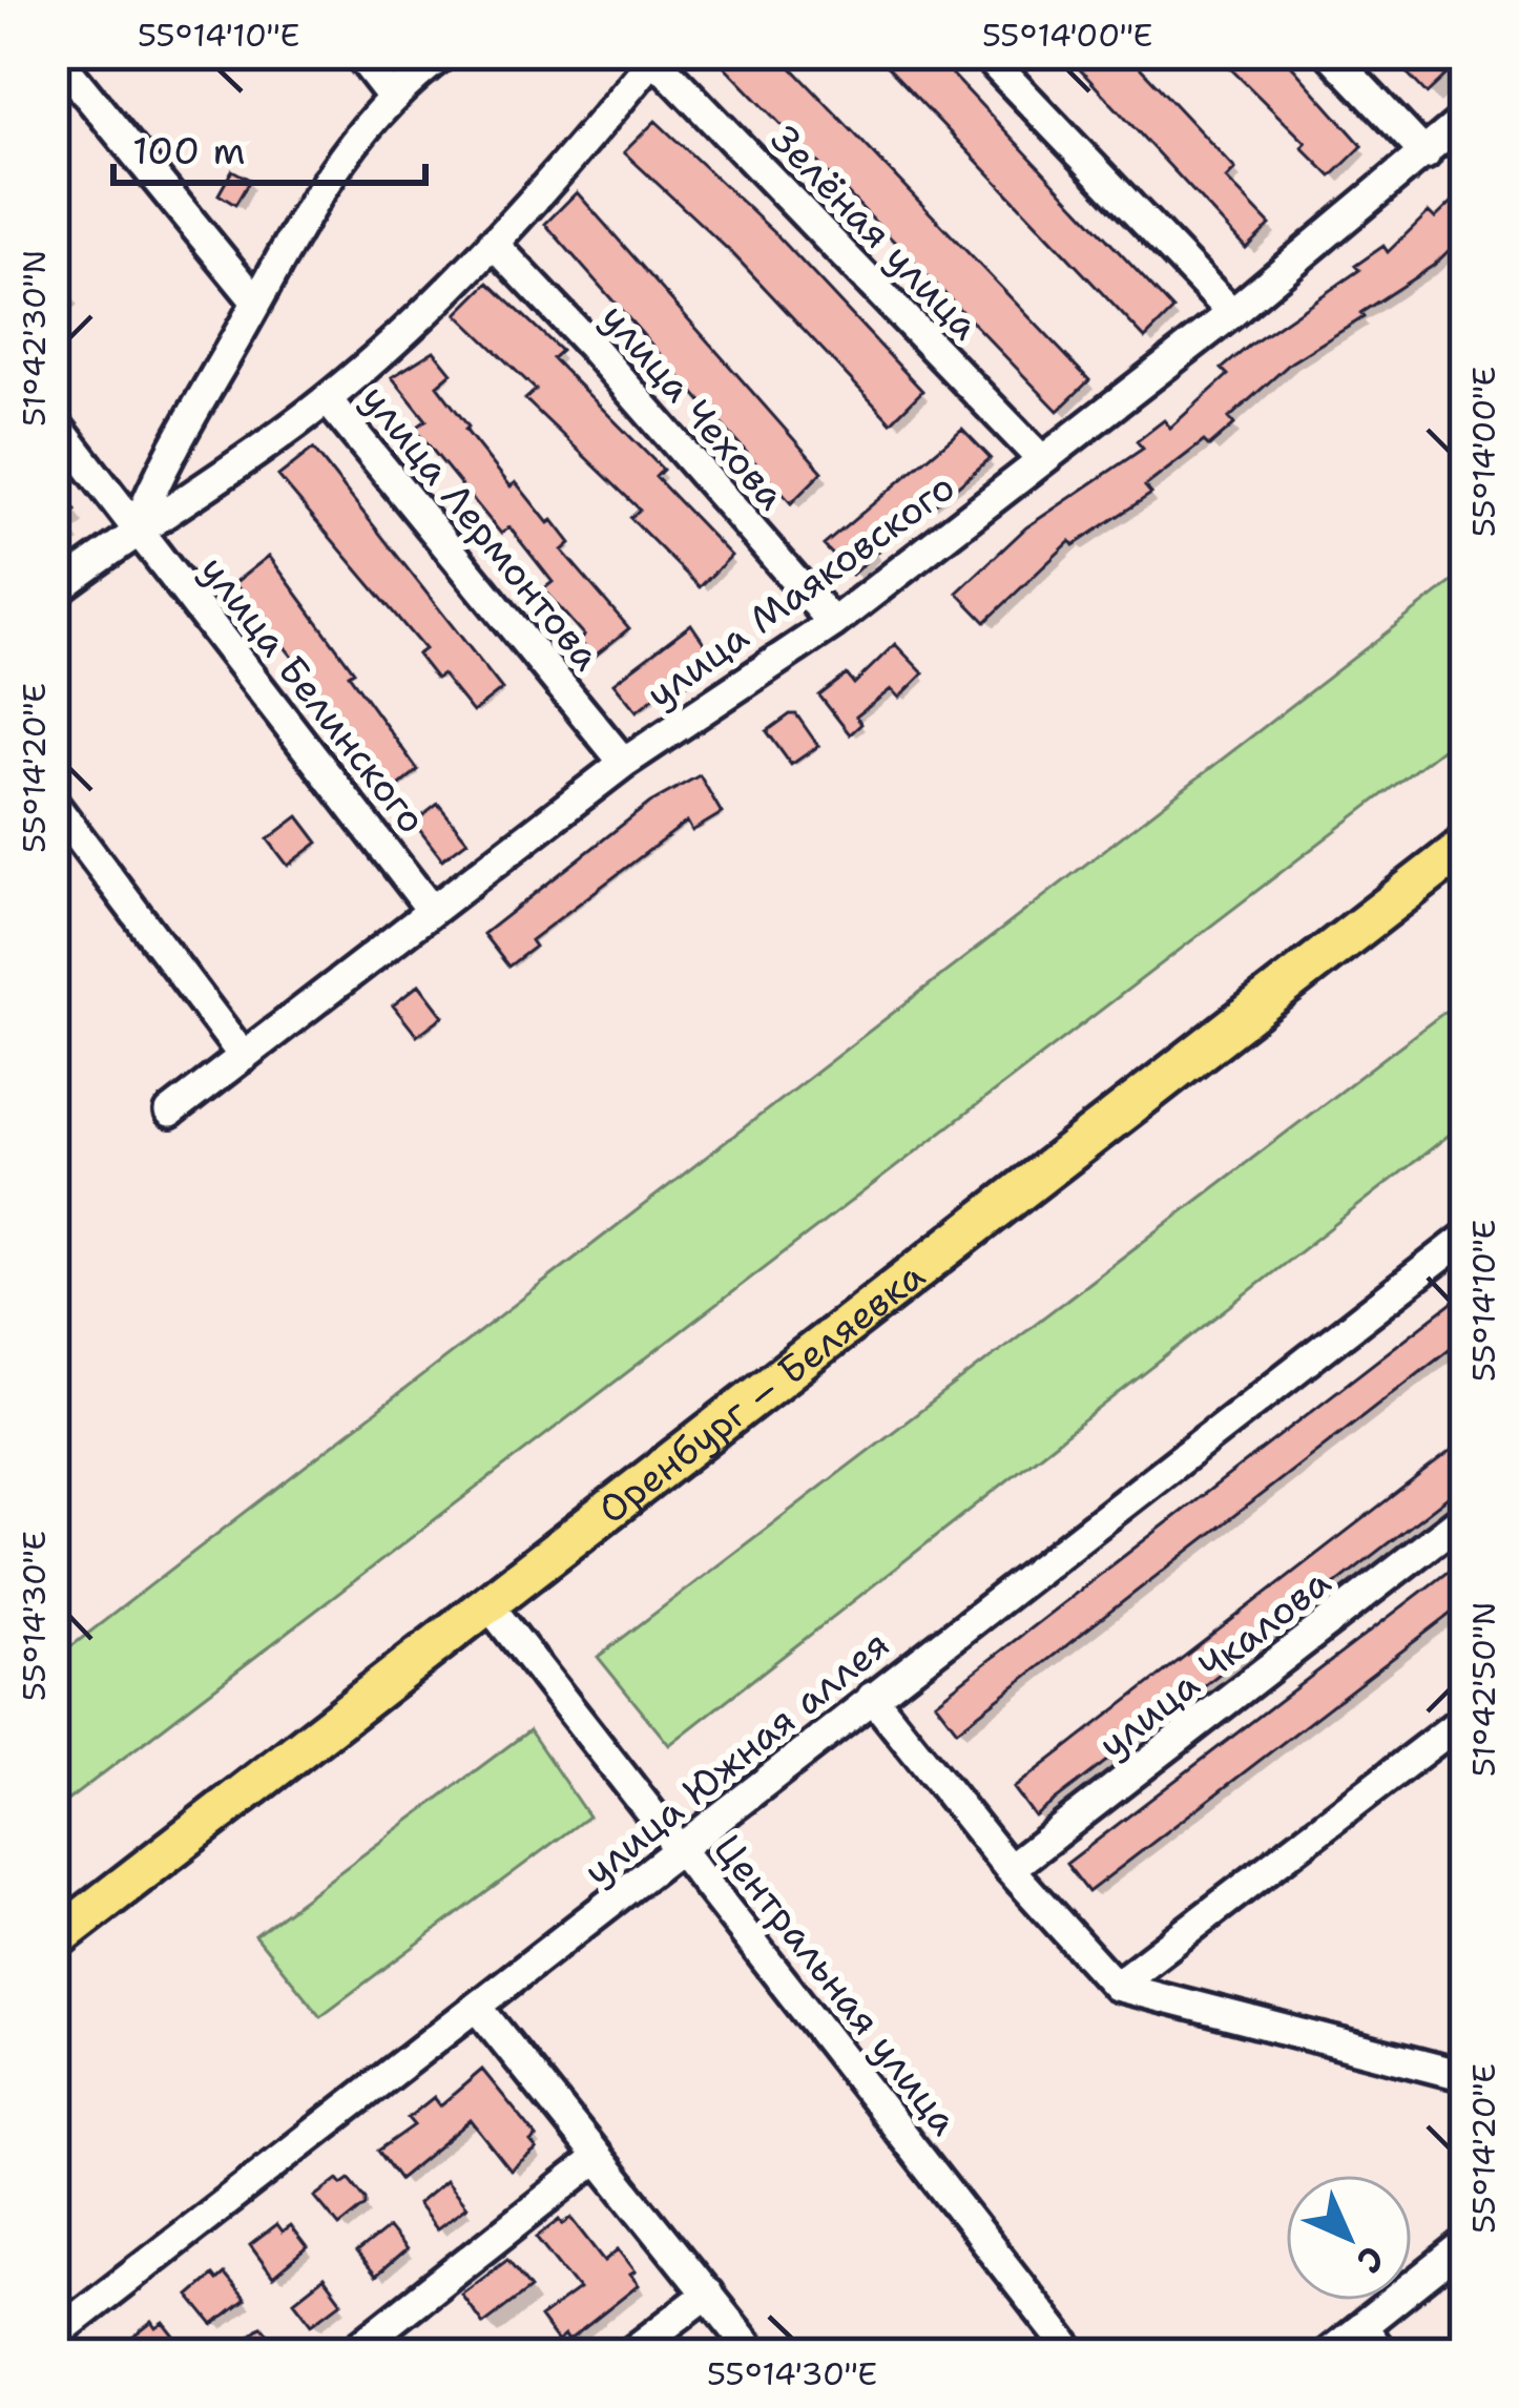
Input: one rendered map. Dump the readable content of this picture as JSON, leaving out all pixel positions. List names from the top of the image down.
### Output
{
  "streets": {
    "main road": ["Оренбург – Беляевка"],
    "street": [
      "Зелёная улица",
      "улица Чехова",
      "улица Лермонтова",
      "улица Маяковского",
      "улица Белинского",
      "улица Чкалова",
      "улица Южная аллея",
      "Центральная улица"
    ]
  },
  "crossings": [
    ["Зелёная улица", "улица Маяковского"],
    ["улица Чехова", "улица Маяковского"],
    ["улица Лермонтова", "улица Маяковского"],
    ["улица Маяковского", "улица Белинского"],
    ["Оренбург – Беляевка", "Центральная улица"],
    ["улица Южная аллея", "Центральная улица"]
  ],
  "scale_bar": "100 m",
  "north": "bottom right",
  "coordinates": [
    "55°14'10\"E",
    "55°14'00\"E",
    "51°42'30\"N",
    "55°14'20\"E",
    "55°14'30\"E",
    "51°42'50\"N"
  ]
}
